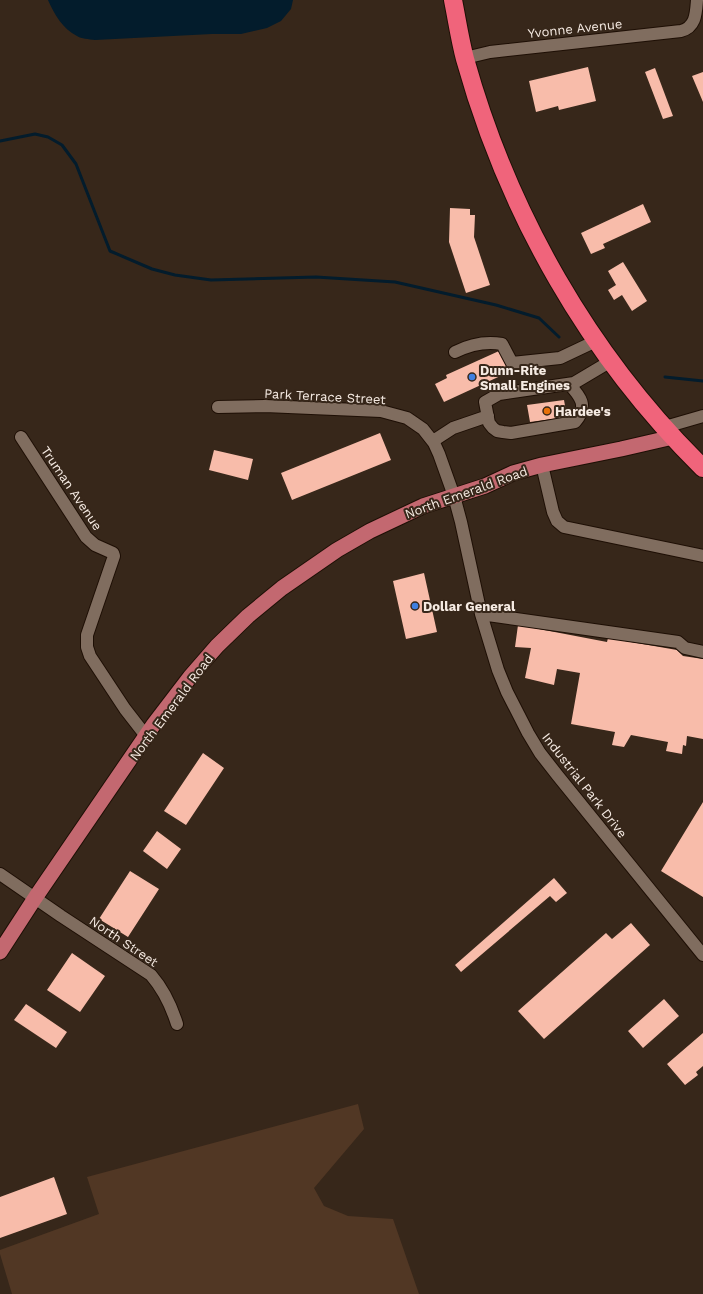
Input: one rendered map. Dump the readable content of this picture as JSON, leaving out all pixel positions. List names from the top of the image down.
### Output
{
  "streets": {
    "main road": ["North Emerald Road"],
    "street": [
      "Yvonne Avenue",
      "Park Terrace Street",
      "Truman Avenue",
      "Industrial Park Drive",
      "North Street"
    ]
  },
  "crossings": [
    ["Park Terrace Street", "North Emerald Road"],
    ["Park Terrace Street", "Industrial Park Drive"],
    ["Truman Avenue", "North Emerald Road"],
    ["North Emerald Road", "Industrial Park Drive"],
    ["North Emerald Road", "North Street"]
  ],
  "places": ["Dunn-Rite Small Engines", "Hardee's", "Dollar General"]
}
